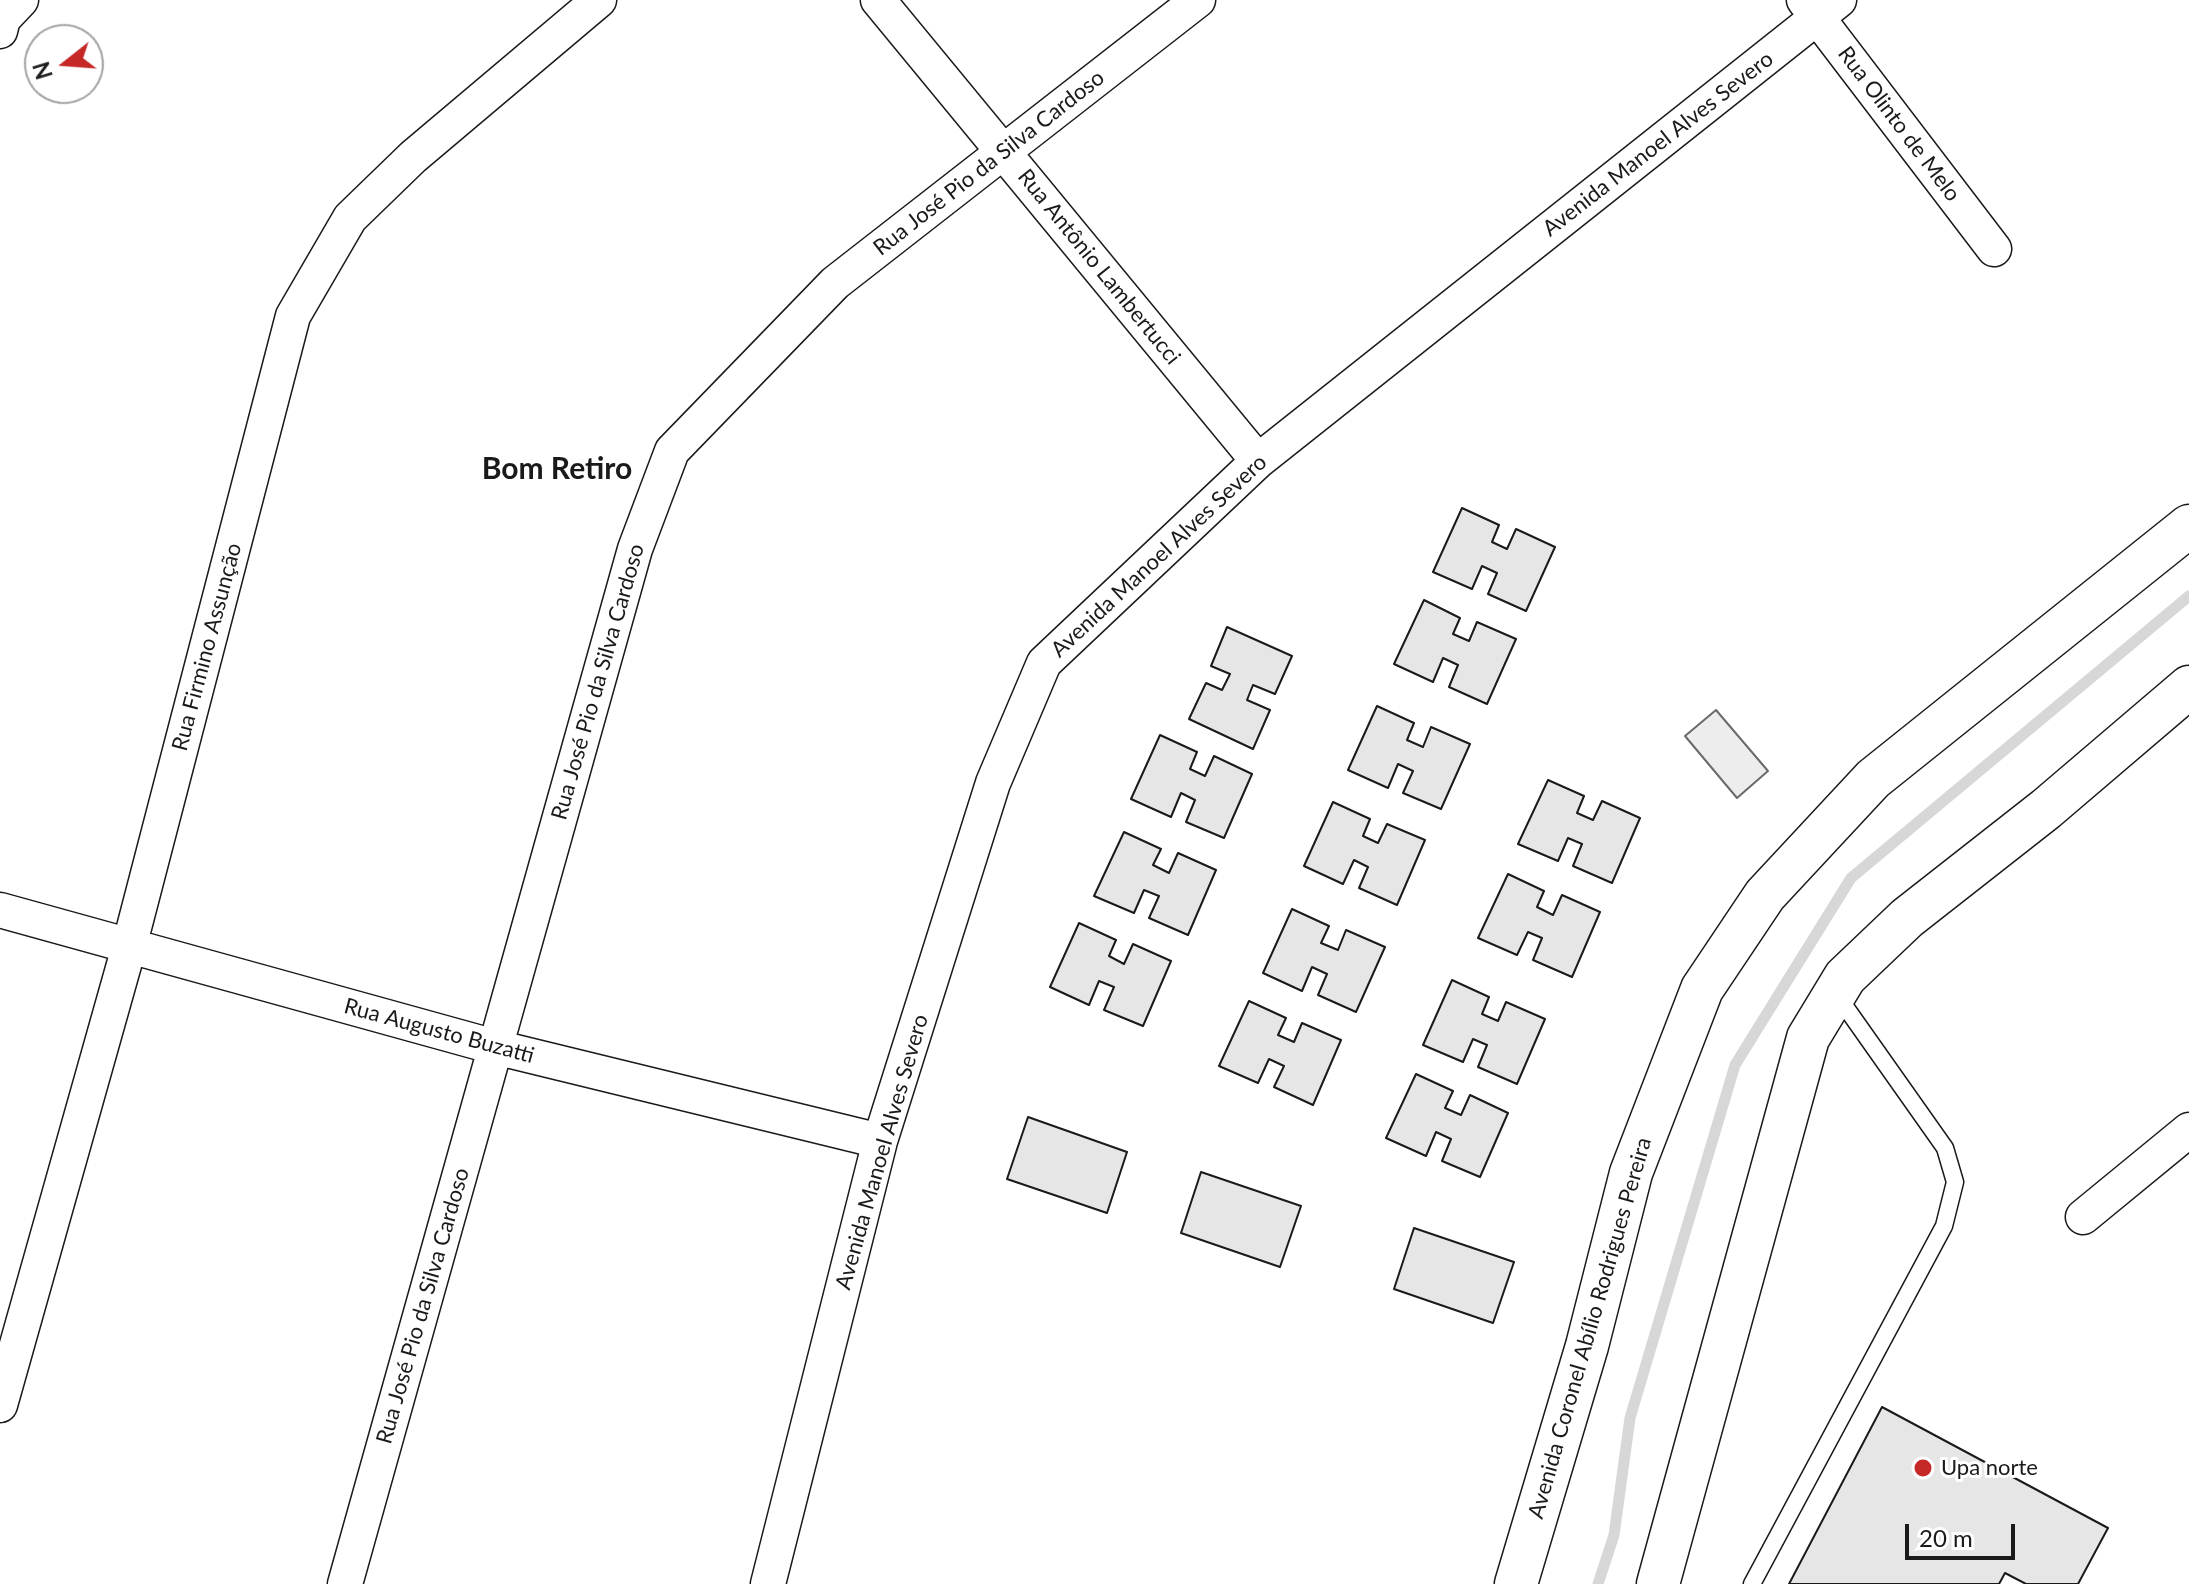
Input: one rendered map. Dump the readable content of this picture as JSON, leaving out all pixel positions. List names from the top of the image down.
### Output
{
  "streets": {
    "street": [
      "Rua Olinto de Melo",
      "Avenida Manoel Alves Severo",
      "Rua José Pio da Silva Cardoso",
      "Rua Antônio Lambertucci",
      "Rua Firmino Assunção",
      "Rua Augusto Buzatti",
      "Avenida Coronel Abílio Rodrigues Pereira"
    ]
  },
  "crossings": [
    ["Rua Olinto de Melo", "Avenida Manoel Alves Severo"],
    ["Avenida Manoel Alves Severo", "Rua Antônio Lambertucci"],
    ["Avenida Manoel Alves Severo", "Rua Augusto Buzatti"],
    ["Rua José Pio da Silva Cardoso", "Rua Antônio Lambertucci"],
    ["Rua José Pio da Silva Cardoso", "Rua Augusto Buzatti"],
    ["Rua Firmino Assunção", "Rua Augusto Buzatti"]
  ],
  "districts": ["Bom Retiro"],
  "places": ["Upa norte"],
  "scale_bar": "20 m",
  "north": "left"
}
